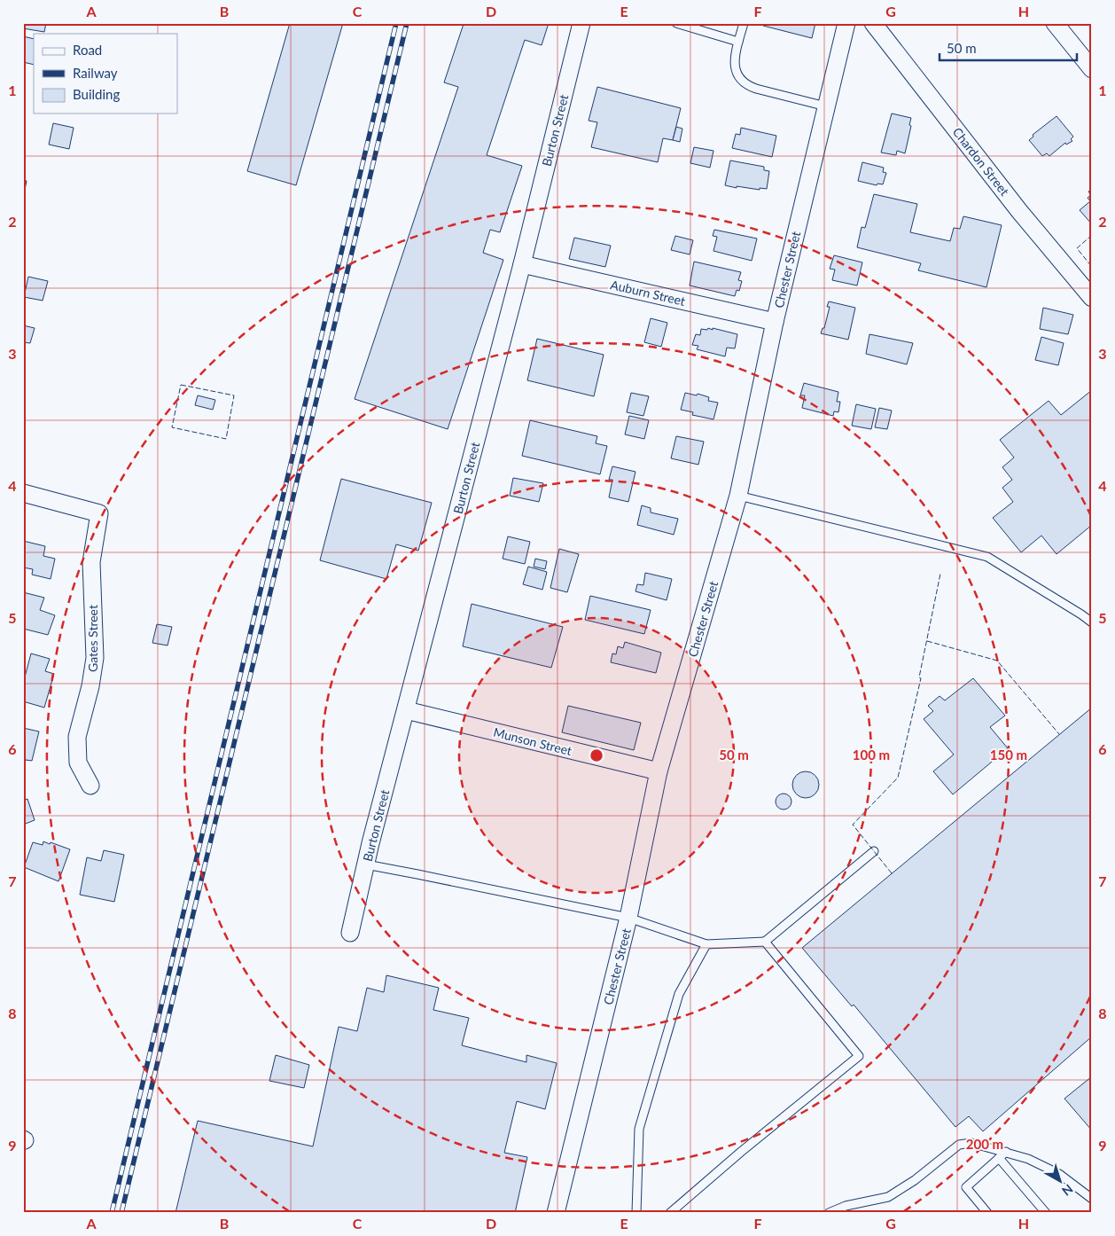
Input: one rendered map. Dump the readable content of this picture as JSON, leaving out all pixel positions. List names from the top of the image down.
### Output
{
  "streets": {
    "street": [
      "Burton Street",
      "Chardon Street",
      "Chester Street",
      "Auburn Street",
      "Gates Street",
      "Munson Street"
    ]
  },
  "crossings": [
    ["Burton Street", "Auburn Street"],
    ["Burton Street", "Munson Street"],
    ["Chester Street", "Auburn Street"],
    ["Chester Street", "Munson Street"]
  ],
  "legend": ["Road", "Railway", "Building"],
  "scale_bar": "50 m",
  "north": "bottom right",
  "grid": {
    "columns": [
      "A",
      "B",
      "C",
      "D",
      "E",
      "F",
      "G",
      "H"
    ],
    "rows": [
      "1",
      "2",
      "3",
      "4",
      "5",
      "6",
      "7",
      "8",
      "9"
    ]
  },
  "rings": [
    "50 m",
    "100 m",
    "150 m",
    "200 m"
  ]
}
